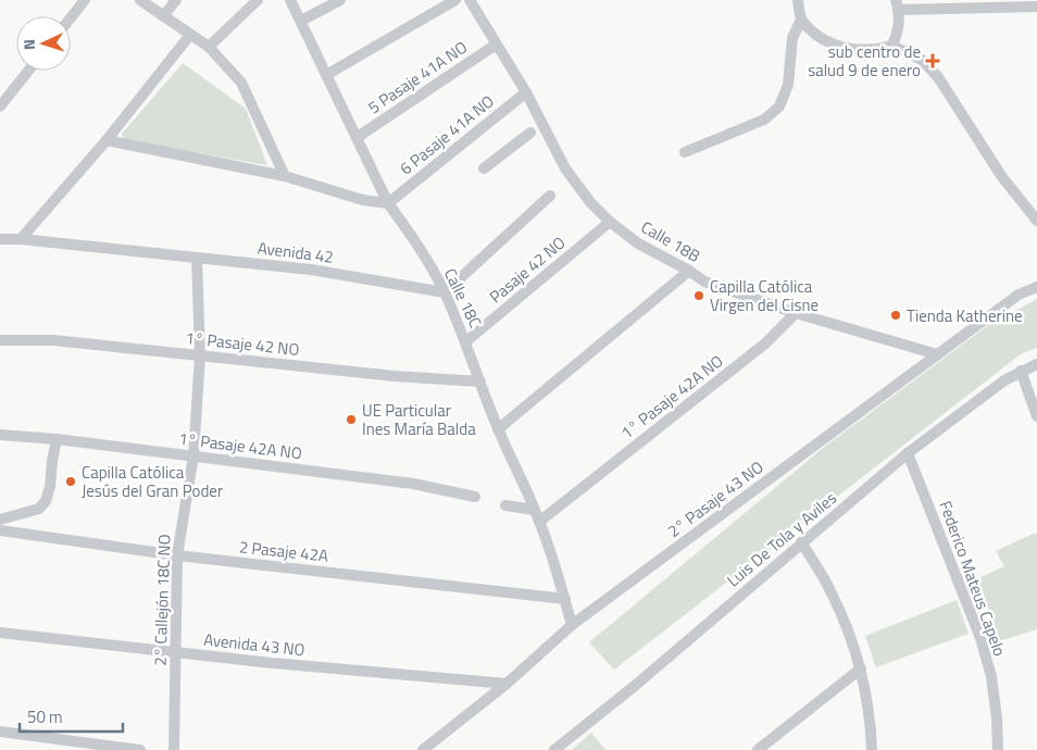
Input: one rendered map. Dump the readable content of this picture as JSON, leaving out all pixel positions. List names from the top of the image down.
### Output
{
  "streets": {
    "street": [
      "5 Pasaje 41A NO",
      "6 Pasaje 41A NO",
      "Calle 18B",
      "Avenida 42",
      "Pasaje 42 NO",
      "Calle 18C",
      "1° Pasaje 42 NO",
      "1° Pasaje 42A NO",
      "2° Pasaje 43 NO",
      "Luis De Tola y Aviles",
      "2 Pasaje 42A",
      "Federico Mateus Capelo",
      "2° Callejón 18C NO",
      "Avenida 43 NO"
    ]
  },
  "crossings": [
    ["5 Pasaje 41A NO", "Calle 18B"],
    ["5 Pasaje 41A NO", "Calle 18C"],
    ["6 Pasaje 41A NO", "Calle 18B"],
    ["6 Pasaje 41A NO", "Calle 18C"],
    ["Calle 18B", "Pasaje 42 NO"],
    ["Calle 18B", "1° Pasaje 42A NO"],
    ["Calle 18B", "2° Pasaje 43 NO"],
    ["Avenida 42", "Calle 18C"],
    ["Avenida 42", "2° Callejón 18C NO"],
    ["Pasaje 42 NO", "Calle 18C"],
    ["Calle 18C", "1° Pasaje 42 NO"],
    ["Calle 18C", "1° Pasaje 42A NO"],
    ["Calle 18C", "2° Pasaje 43 NO"],
    ["Calle 18C", "2 Pasaje 42A"],
    ["1° Pasaje 42 NO", "2° Callejón 18C NO"],
    ["1° Pasaje 42A NO", "2° Callejón 18C NO"],
    ["2° Pasaje 43 NO", "Avenida 43 NO"],
    ["Luis De Tola y Aviles", "Federico Mateus Capelo"],
    ["2 Pasaje 42A", "2° Callejón 18C NO"],
    ["2° Callejón 18C NO", "Avenida 43 NO"]
  ],
  "places": {
    "health": ["sub centro de salud 9 de enero"],
    "other": [
      "Capilla Católica Virgen del Cisne",
      "Tienda Katherine",
      "UE Particular Ines María Balda",
      "Capilla Católica Jesús del Gran Poder"
    ]
  },
  "scale_bar": "50 m",
  "north": "left"
}
